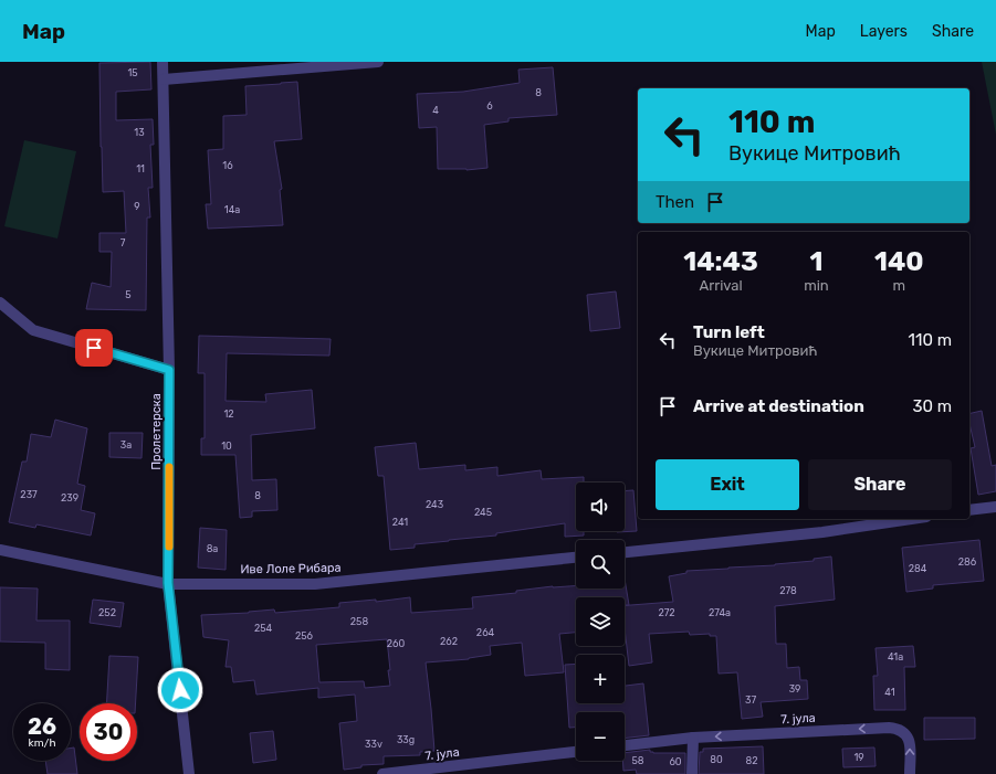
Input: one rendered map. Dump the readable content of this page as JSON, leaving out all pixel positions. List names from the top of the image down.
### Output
{
  "streets": {
    "street": ["Пролетерска", "Иве Лоле Рибара", "7. јула"]
  },
  "crossings": [
    ["Пролетерска", "Иве Лоле Рибара"]
  ],
  "one_way": ["7. јула"],
  "house_numbers": [
    "15",
    "8",
    "6",
    "4",
    "13",
    "16",
    "11",
    "9",
    "14a",
    "7",
    "5",
    "12",
    "3a",
    "10",
    "237",
    "8",
    "239",
    "243",
    "245",
    "241",
    "8a",
    "286",
    "284",
    "278",
    "252",
    "272",
    "274a",
    "258",
    "254",
    "264",
    "256",
    "262",
    "260",
    "41a",
    "39",
    "41",
    "37",
    "33g",
    "33v",
    "19",
    "80",
    "58",
    "82",
    "60"
  ],
  "page": {
    "header": "Map",
    "nav": ["Map", "Layers", "Share"],
    "turn": ["110 m", "Вукице Митровић"],
    "then": "Then",
    "eta": [
      "14:43",
      "Arrival",
      "1",
      "min",
      "140",
      "m"
    ],
    "list": [
      {
        "name": "Turn left",
        "note": "Вукице Митровић",
        "value": "110 m"
      },
      {
        "name": "Arrive at destination",
        "value": "30 m"
      }
    ],
    "buttons": ["Exit", "Share"],
    "map_buttons": ["+", "−"],
    "speed": "26 km/h",
    "limit": "30"
  }
}
